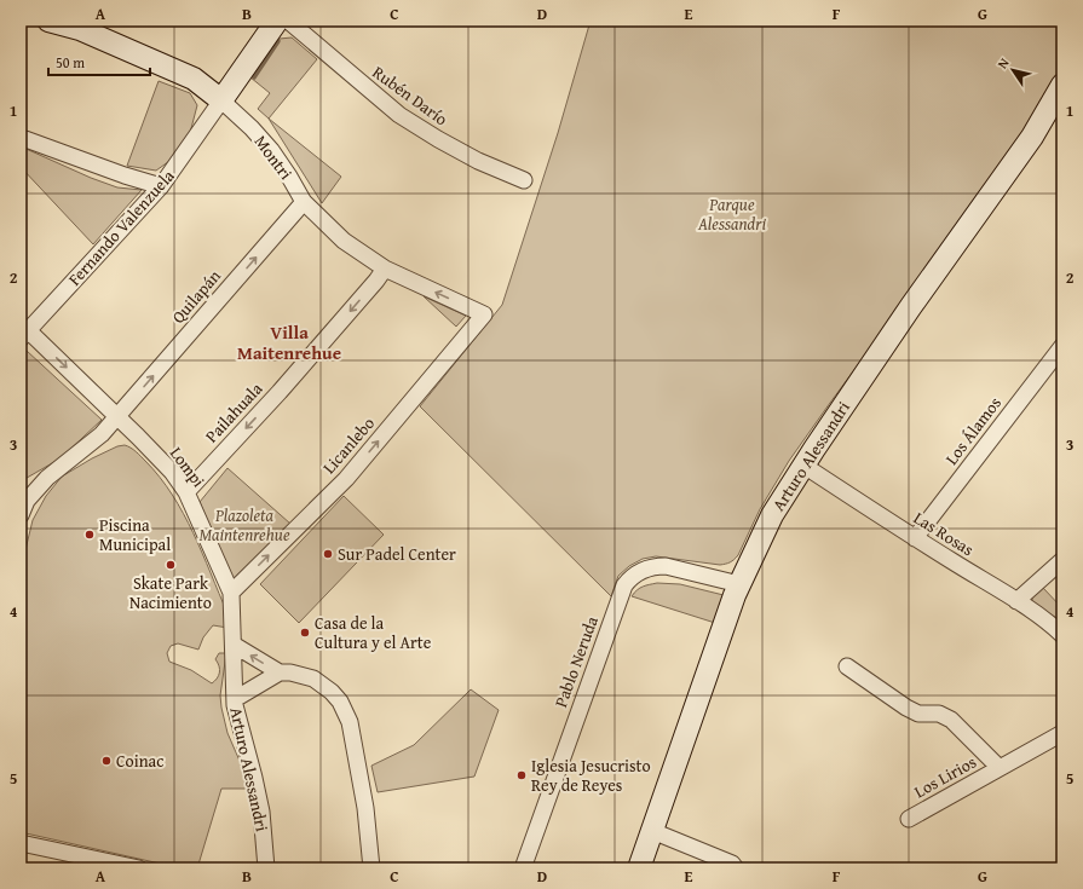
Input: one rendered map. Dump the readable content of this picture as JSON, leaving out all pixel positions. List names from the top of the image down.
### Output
{
  "streets": {
    "street": [
      "Rubén Darío",
      "Montri",
      "Fernando Valenzuela",
      "Quilapán",
      "Pailahuala",
      "Los Álamos",
      "Licanlebo",
      "Arturo Alessandri",
      "Lompi",
      "Las Rosas",
      "Pablo Neruda",
      "Los Lirios"
    ]
  },
  "crossings": [
    ["Montri", "Fernando Valenzuela"],
    ["Montri", "Quilapán"],
    ["Montri", "Pailahuala"],
    ["Montri", "Licanlebo"],
    ["Fernando Valenzuela", "Lompi"],
    ["Quilapán", "Lompi"],
    ["Pailahuala", "Lompi"],
    ["Los Álamos", "Las Rosas"],
    ["Licanlebo", "Lompi"],
    ["Arturo Alessandri", "Lompi"],
    ["Arturo Alessandri", "Las Rosas"],
    ["Arturo Alessandri", "Pablo Neruda"]
  ],
  "one_way": ["Quilapán", "Pailahuala", "Licanlebo"],
  "districts": ["Villa Maitenrehue"],
  "parks": ["Parque Alessandri", "Plazoleta Maintenrehue"],
  "places": [
    "Piscina Municipal",
    "Sur Padel Center",
    "Skate Park Nacimiento",
    "Casa de la Cultura y el Arte",
    "Coinac",
    "Iglesia Jesucristo Rey de Reyes"
  ],
  "scale_bar": "50 m",
  "north": "top left",
  "grid": {
    "columns": [
      "A",
      "B",
      "C",
      "D",
      "E",
      "F",
      "G"
    ],
    "rows": [
      "1",
      "2",
      "3",
      "4",
      "5"
    ]
  }
}
